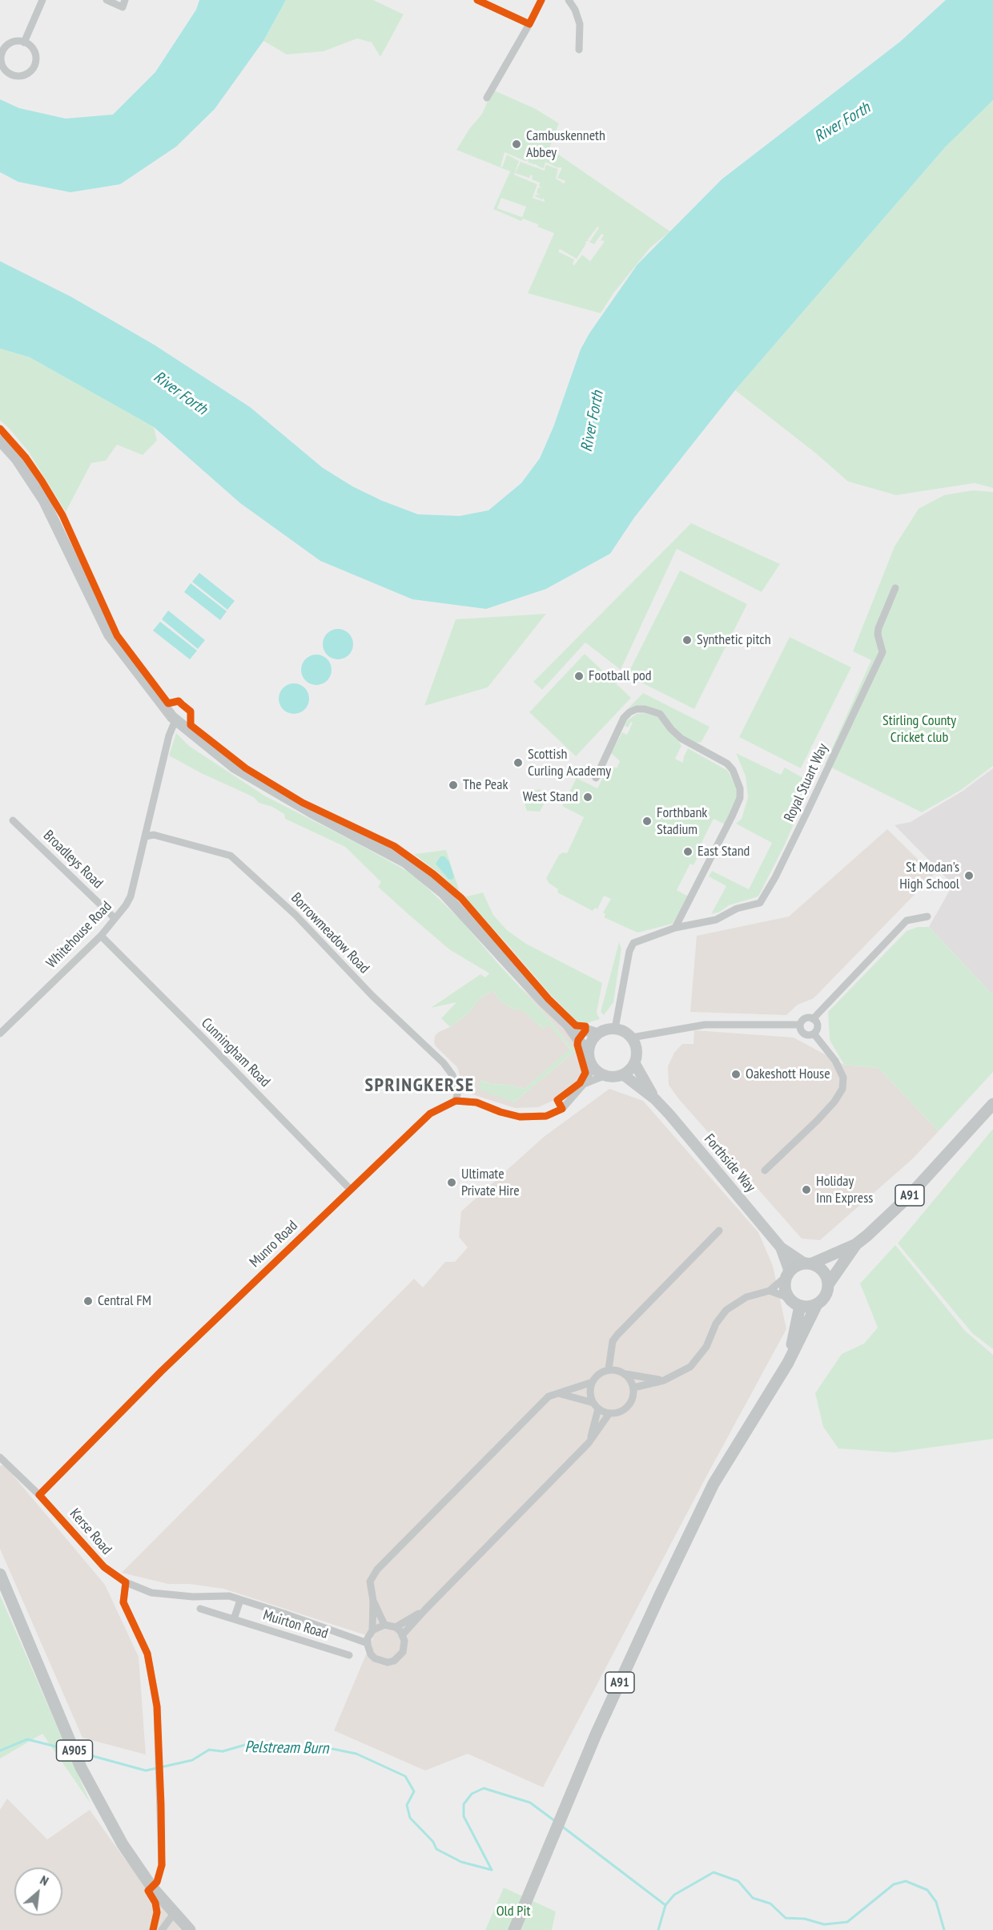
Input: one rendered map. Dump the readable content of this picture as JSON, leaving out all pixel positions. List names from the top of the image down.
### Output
{
  "streets": {
    "main road": ["A91", "A905"],
    "street": [
      "Royal Stuart Way",
      "Broadleys Road",
      "Borrowmeadow Road",
      "Whitehouse Road",
      "Cunningham Road",
      "Forthside Way",
      "Munro Road",
      "Kerse Road",
      "Muirton Road"
    ]
  },
  "crossings": [
    ["Royal Stuart Way", "Forthside Way"],
    ["Broadleys Road", "Whitehouse Road"],
    ["Borrowmeadow Road", "Whitehouse Road"],
    ["Borrowmeadow Road", "Munro Road"],
    ["Whitehouse Road", "Cunningham Road"],
    ["Cunningham Road", "Munro Road"],
    ["Forthside Way", "A91"],
    ["Munro Road", "Kerse Road"]
  ],
  "districts": ["SPRINGKERSE"],
  "water": ["River Forth", "Pelstream Burn"],
  "parks": ["Stirling County Cricket club", "Old Pit"],
  "places": [
    "Cambuskenneth Abbey",
    "Synthetic pitch",
    "Football pod",
    "Scottish Curling Academy",
    "The Peak",
    "West Stand",
    "Forthbank Stadium",
    "East Stand",
    "St Modan's High School",
    "Oakeshott House",
    "Ultimate Private Hire",
    "Holiday Inn Express",
    "Central FM"
  ],
  "north": "top right"
}
